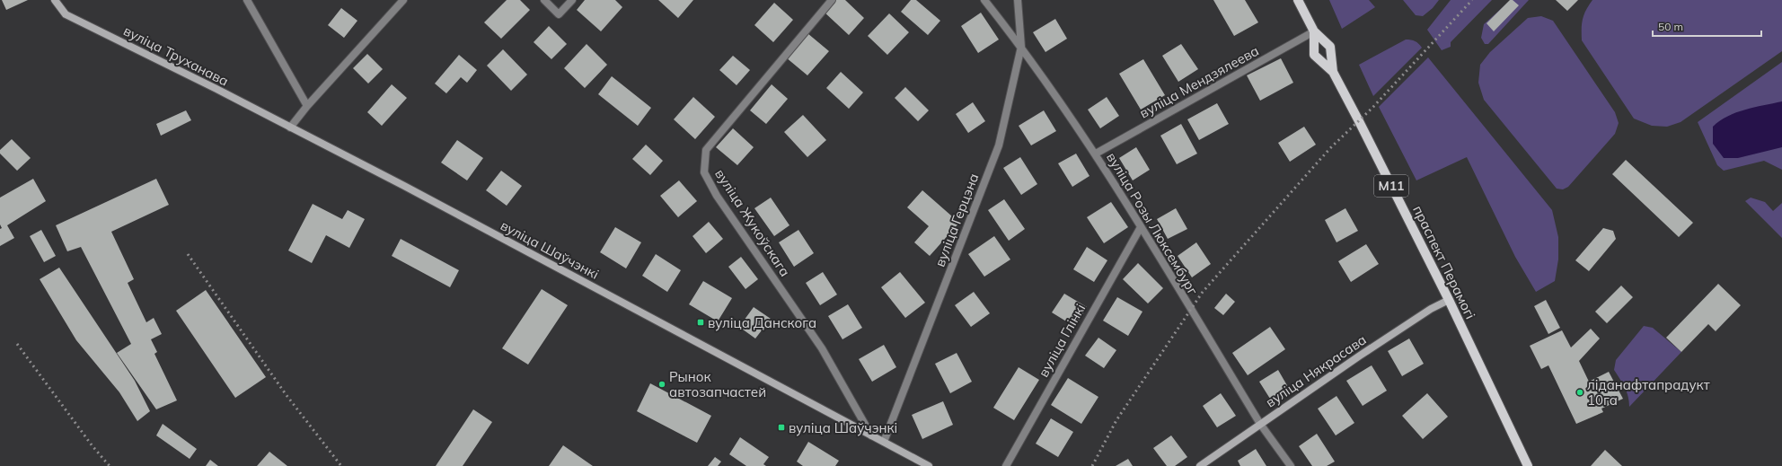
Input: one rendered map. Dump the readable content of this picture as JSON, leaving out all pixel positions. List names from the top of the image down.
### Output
{
  "streets": {
    "main road": [
      "вуліца Труханава",
      "М11",
      "вуліца Шаўчэнкі",
      "праспект Перамогі",
      "вуліца Някрасава"
    ],
    "street": [
      "вуліца Мендзялеева",
      "вуліца Герцэна",
      "вуліца Жукоўскага",
      "вуліца Розы Люксембург",
      "вуліца Глінкі"
    ]
  },
  "crossings": [
    ["вуліца Труханава", "вуліца Шаўчэнкі"],
    ["вуліца Мендзялеева", "вуліца Розы Люксембург"],
    ["вуліца Мендзялеева", "праспект Перамогі"],
    ["вуліца Герцэна", "вуліца Розы Люксембург"],
    ["вуліца Герцэна", "вуліца Шаўчэнкі"],
    ["вуліца Жукоўскага", "вуліца Шаўчэнкі"],
    ["вуліца Розы Люксембург", "вуліца Глінкі"],
    ["вуліца Розы Люксембург", "вуліца Някрасава"],
    ["праспект Перамогі", "вуліца Някрасава"]
  ],
  "places": {
    "transit": ["вуліца Данскога", "вуліца Шаўчэнкі"],
    "other": ["Рынок автозапчастей", "ліданафтапрадукт 10га"]
  },
  "scale_bar": "50 m"
}
